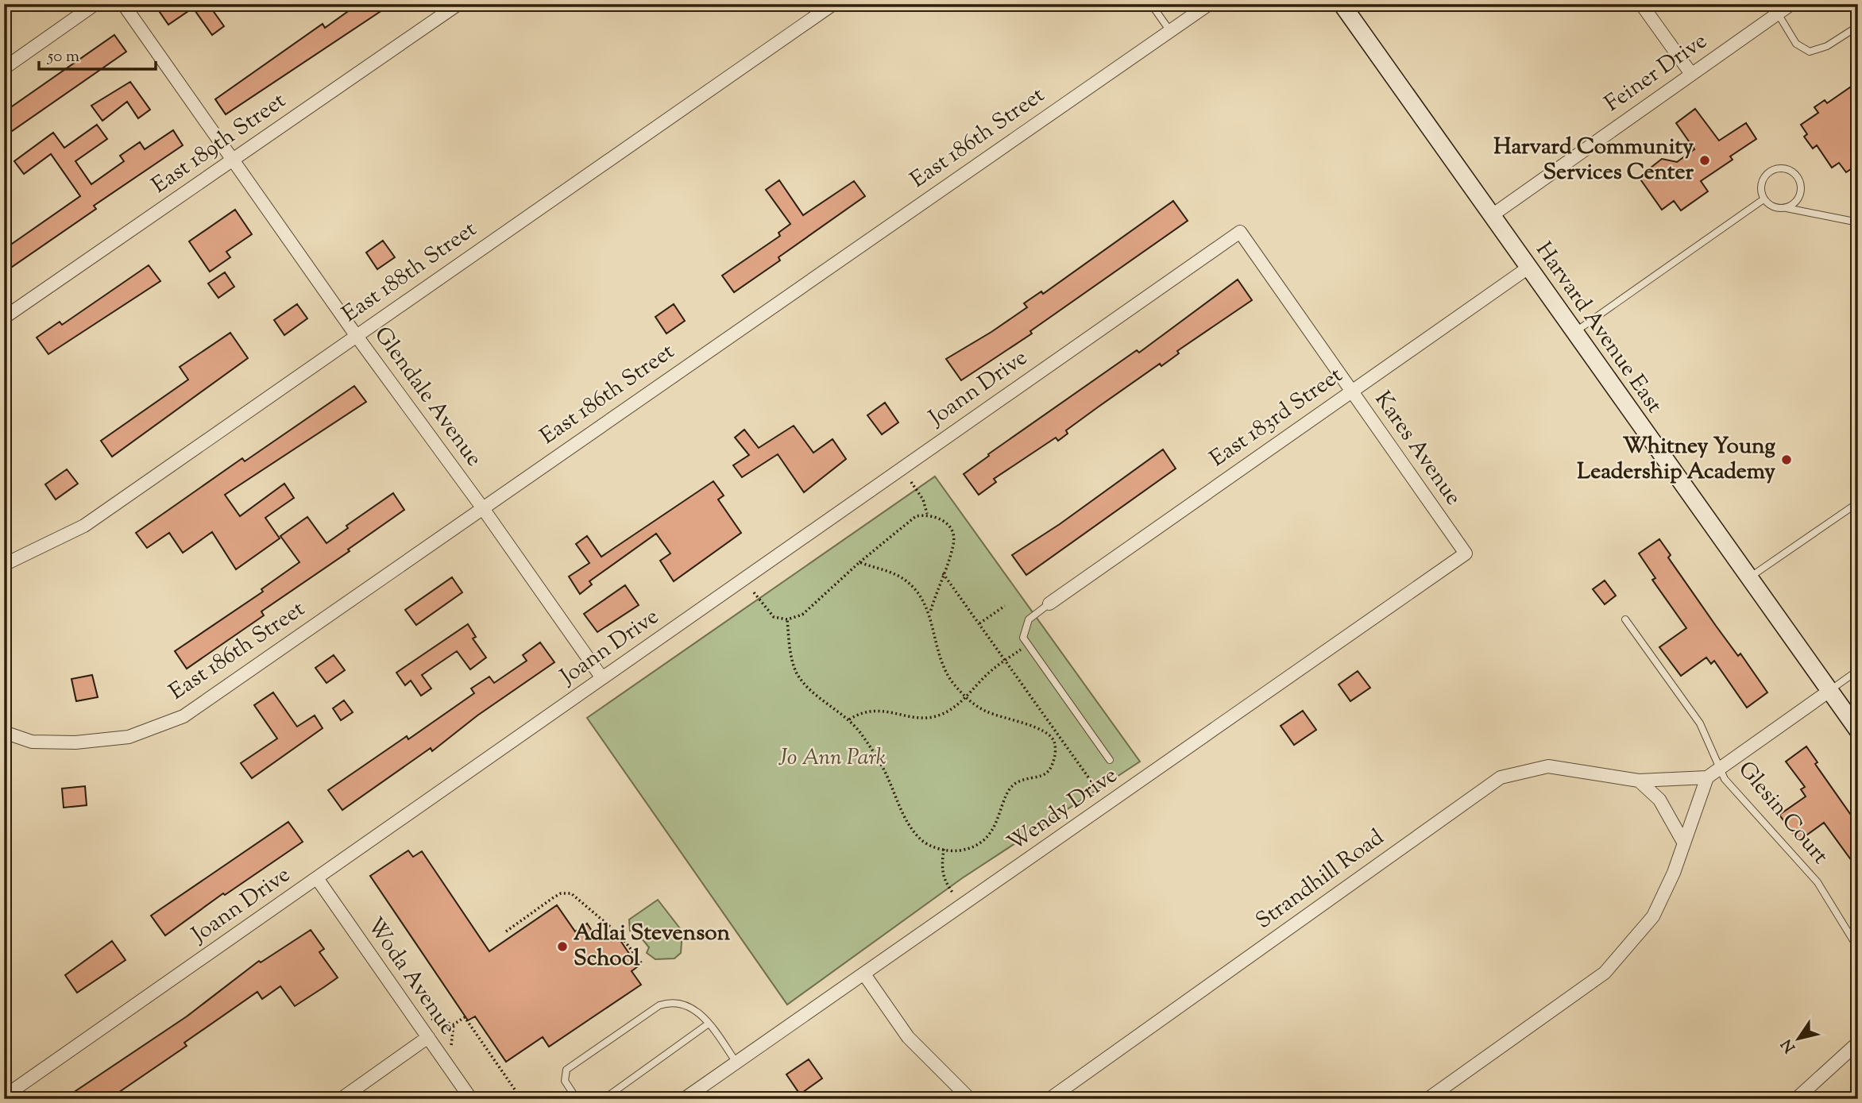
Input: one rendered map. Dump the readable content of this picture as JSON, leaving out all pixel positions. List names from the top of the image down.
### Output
{
  "streets": {
    "main road": ["Harvard Avenue East"],
    "street": [
      "Feiner Drive",
      "East 186th Street",
      "East 189th Street",
      "East 188th Street",
      "Joann Drive",
      "Glendale Avenue",
      "East 183rd Street",
      "Kares Avenue",
      "Wendy Drive",
      "Strandhill Road",
      "Woda Avenue"
    ],
    "lane": ["Glesin Court"]
  },
  "crossings": [
    ["Feiner Drive", "Harvard Avenue East"],
    ["East 186th Street", "Glendale Avenue"],
    ["East 189th Street", "Glendale Avenue"],
    ["East 188th Street", "Glendale Avenue"],
    ["Harvard Avenue East", "East 183rd Street"],
    ["Joann Drive", "Glendale Avenue"],
    ["Joann Drive", "Kares Avenue"],
    ["Joann Drive", "Woda Avenue"],
    ["East 183rd Street", "Kares Avenue"],
    ["Kares Avenue", "Wendy Drive"]
  ],
  "parks": ["Jo Ann Park"],
  "places": ["Harvard Community Services Center", "Whitney Young Leadership Academy", "Adlai Stevenson School"],
  "scale_bar": "50 m",
  "north": "bottom left"
}
